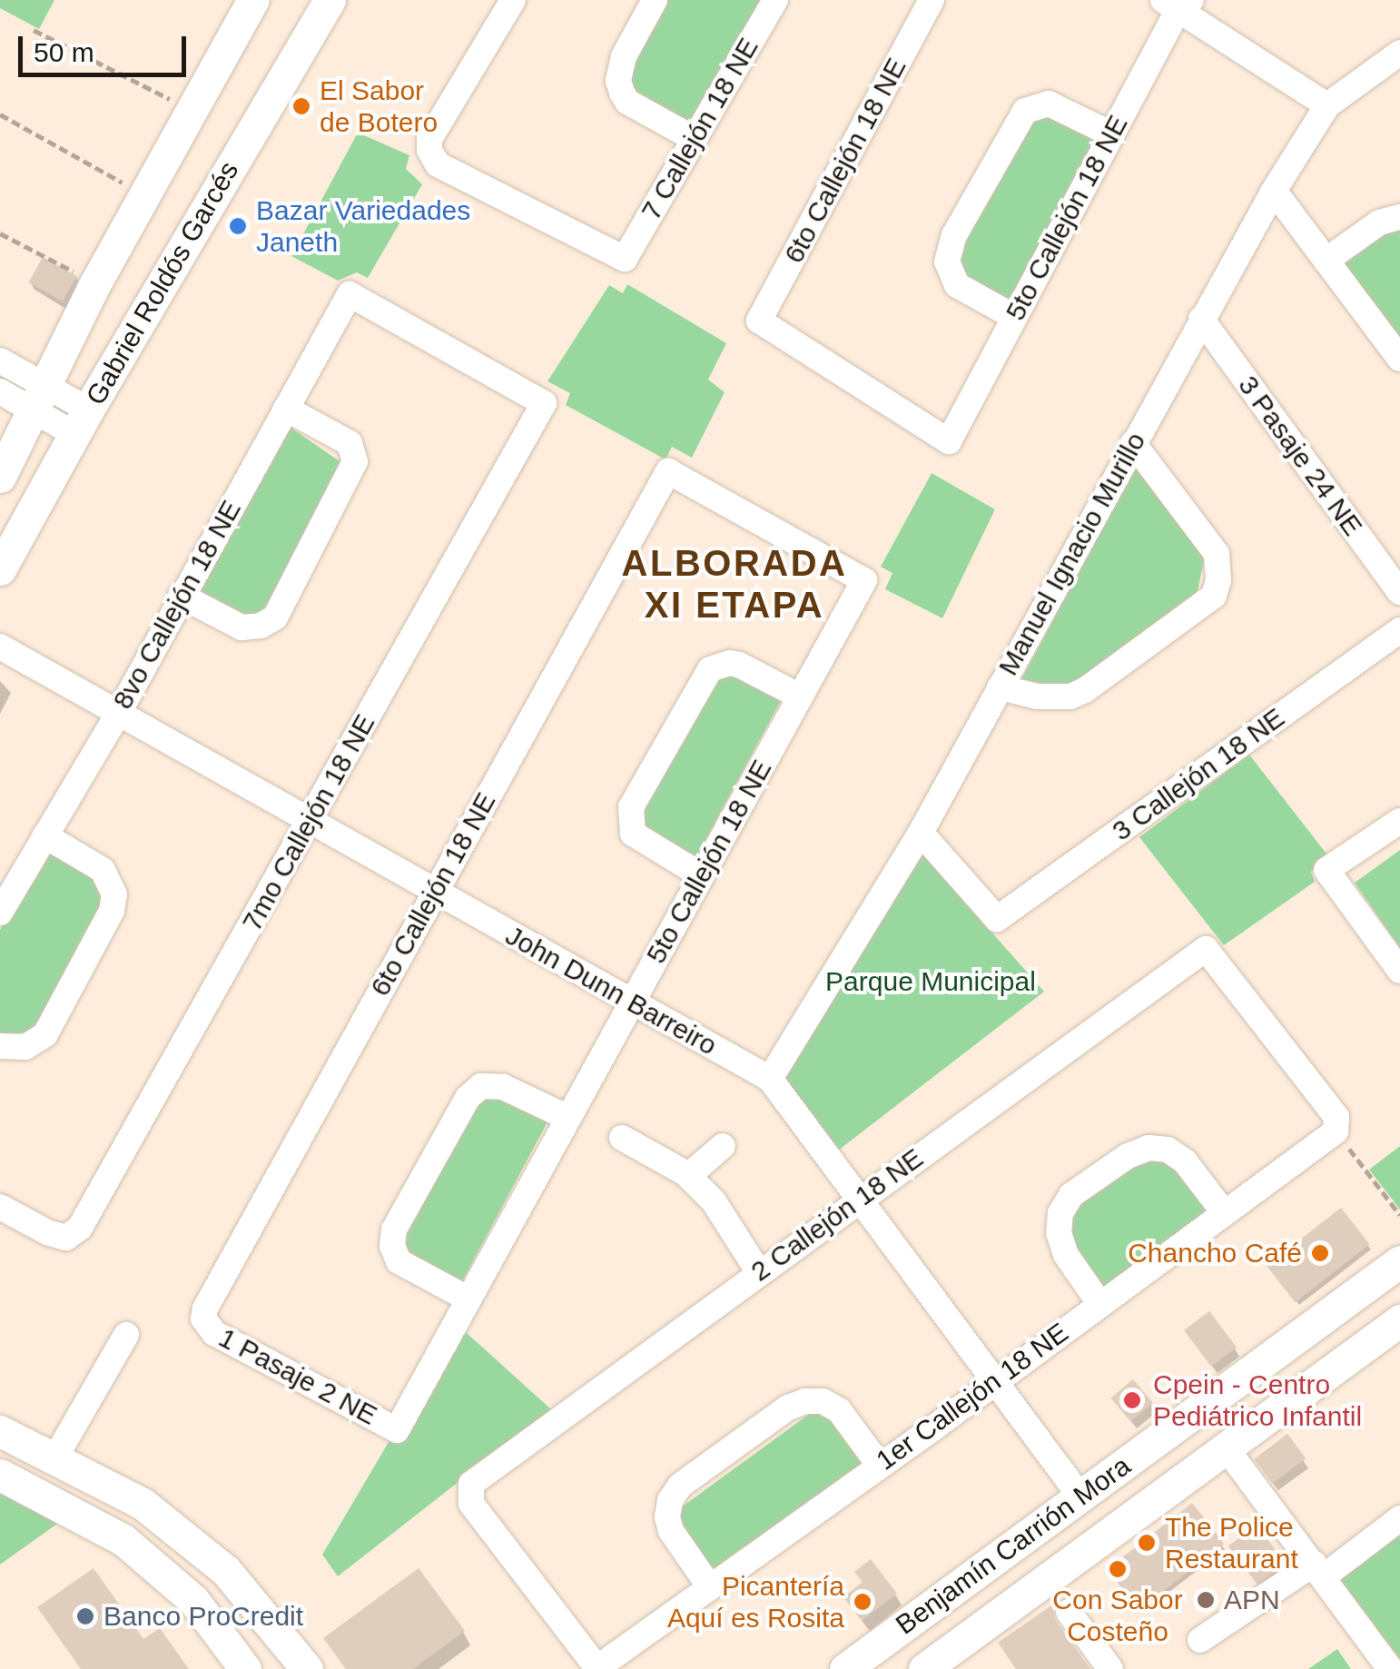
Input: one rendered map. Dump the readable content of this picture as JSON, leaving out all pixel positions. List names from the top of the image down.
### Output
{
  "streets": {
    "main road": ["Gabriel Roldós Garcés", "Benjamín Carrión Mora"],
    "street": [
      "7 Callejón 18 NE",
      "6to Callejón 18 NE",
      "5to Callejón 18 NE",
      "3 Pasaje 24 NE",
      "Manuel Ignacio Murillo",
      "8vo Callejón 18 NE",
      "3 Callejón 18 NE",
      "7mo Callejón 18 NE",
      "John Dunn Barreiro",
      "2 Callejón 18 NE",
      "1 Pasaje 2 NE",
      "1er Callejón 18 NE"
    ]
  },
  "crossings": [
    ["6to Callejón 18 NE", "5to Callejón 18 NE"],
    ["6to Callejón 18 NE", "John Dunn Barreiro"],
    ["6to Callejón 18 NE", "1 Pasaje 2 NE"],
    ["5to Callejón 18 NE", "John Dunn Barreiro"],
    ["5to Callejón 18 NE", "1 Pasaje 2 NE"],
    ["3 Pasaje 24 NE", "Manuel Ignacio Murillo"],
    ["Manuel Ignacio Murillo", "3 Callejón 18 NE"],
    ["Manuel Ignacio Murillo", "John Dunn Barreiro"],
    ["8vo Callejón 18 NE", "7mo Callejón 18 NE"],
    ["8vo Callejón 18 NE", "John Dunn Barreiro"],
    ["7mo Callejón 18 NE", "John Dunn Barreiro"],
    ["John Dunn Barreiro", "2 Callejón 18 NE"],
    ["John Dunn Barreiro", "1er Callejón 18 NE"],
    ["John Dunn Barreiro", "Benjamín Carrión Mora"],
    ["2 Callejón 18 NE", "1er Callejón 18 NE"]
  ],
  "districts": ["ALBORADA XI ETAPA"],
  "parks": ["Parque Municipal"],
  "places": [
    "El Sabor de Botero",
    "Bazar Variedades Janeth",
    "Chancho Café",
    "Cpein - Centro Pediátrico Infantil",
    "The Police Restaurant",
    "Con Sabor Costeño",
    "APN",
    "Picantería Aquí es Rosita",
    "Banco ProCredit"
  ],
  "scale_bar": "50 m"
}
